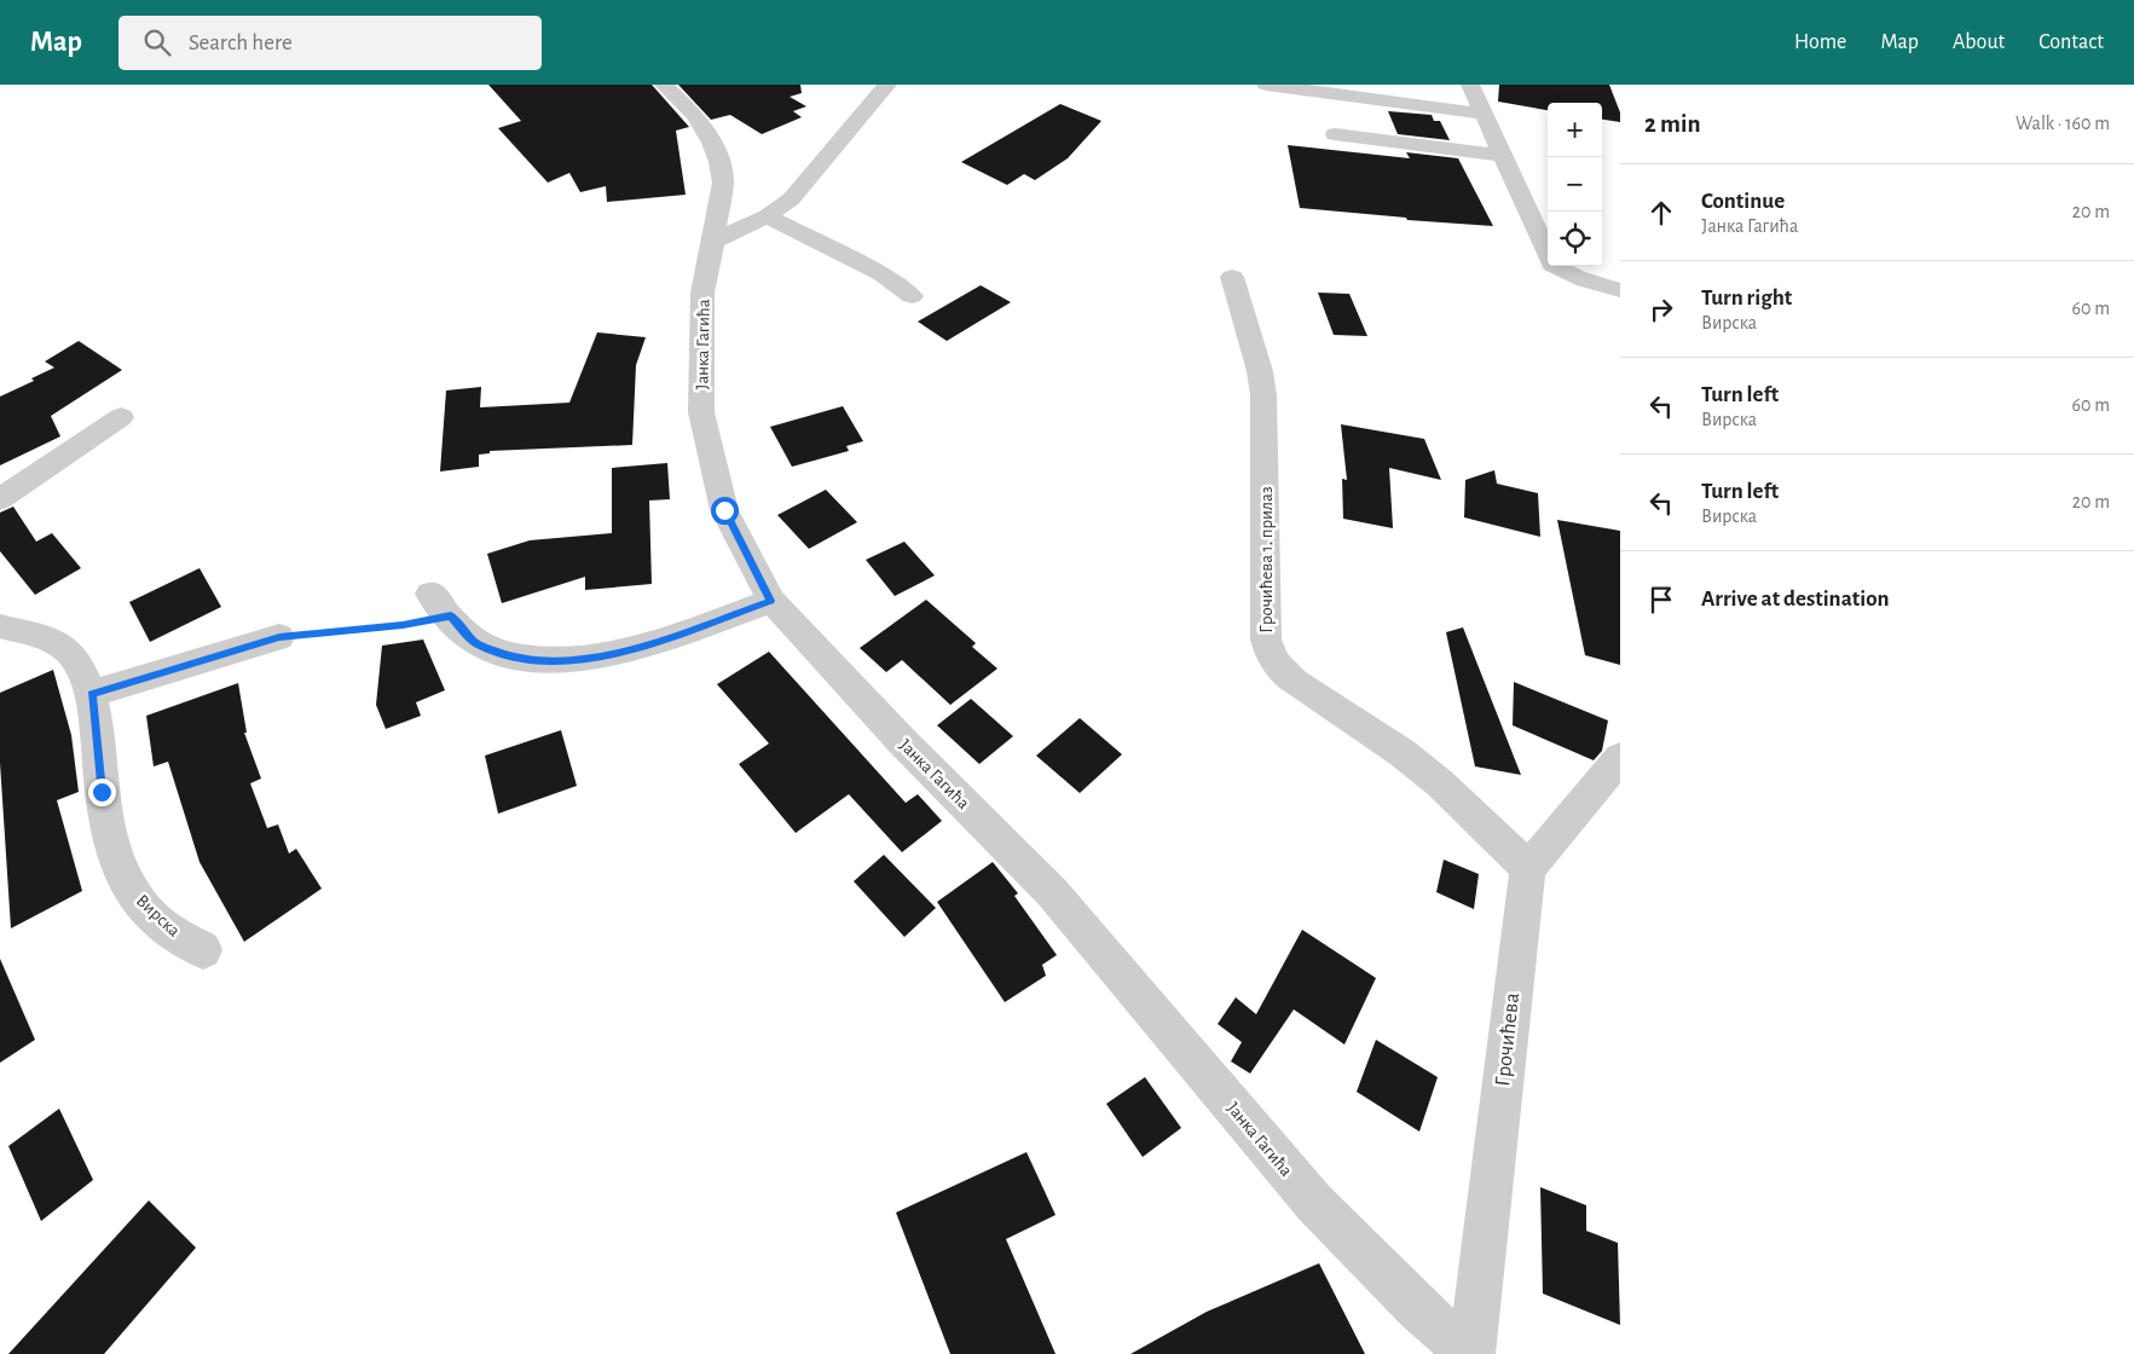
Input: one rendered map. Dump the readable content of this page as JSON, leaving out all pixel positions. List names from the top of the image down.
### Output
{
  "streets": {
    "street": [
      "Јанка Гагића",
      "Грочићева 1. прилаз",
      "Вирска",
      "Грочићева"
    ]
  },
  "crossings": [
    ["Јанка Гагића", "Грочићева"],
    ["Грочићева 1. прилаз", "Грочићева"]
  ],
  "page": {
    "header": "Map",
    "search": "Search here",
    "nav": [
      "Home",
      "Map",
      "About",
      "Contact"
    ],
    "heading": ["2 min", "Walk · 160 m"],
    "map_buttons": ["+", "−"],
    "list": [
      ["Continue", "Јанка Гагића", "20 m"],
      ["Turn right", "Вирска", "60 m"],
      ["Turn left", "Вирска", "60 m"],
      ["Turn left", "Вирска", "20 m"],
      "Arrive at destination"
    ]
  }
}
